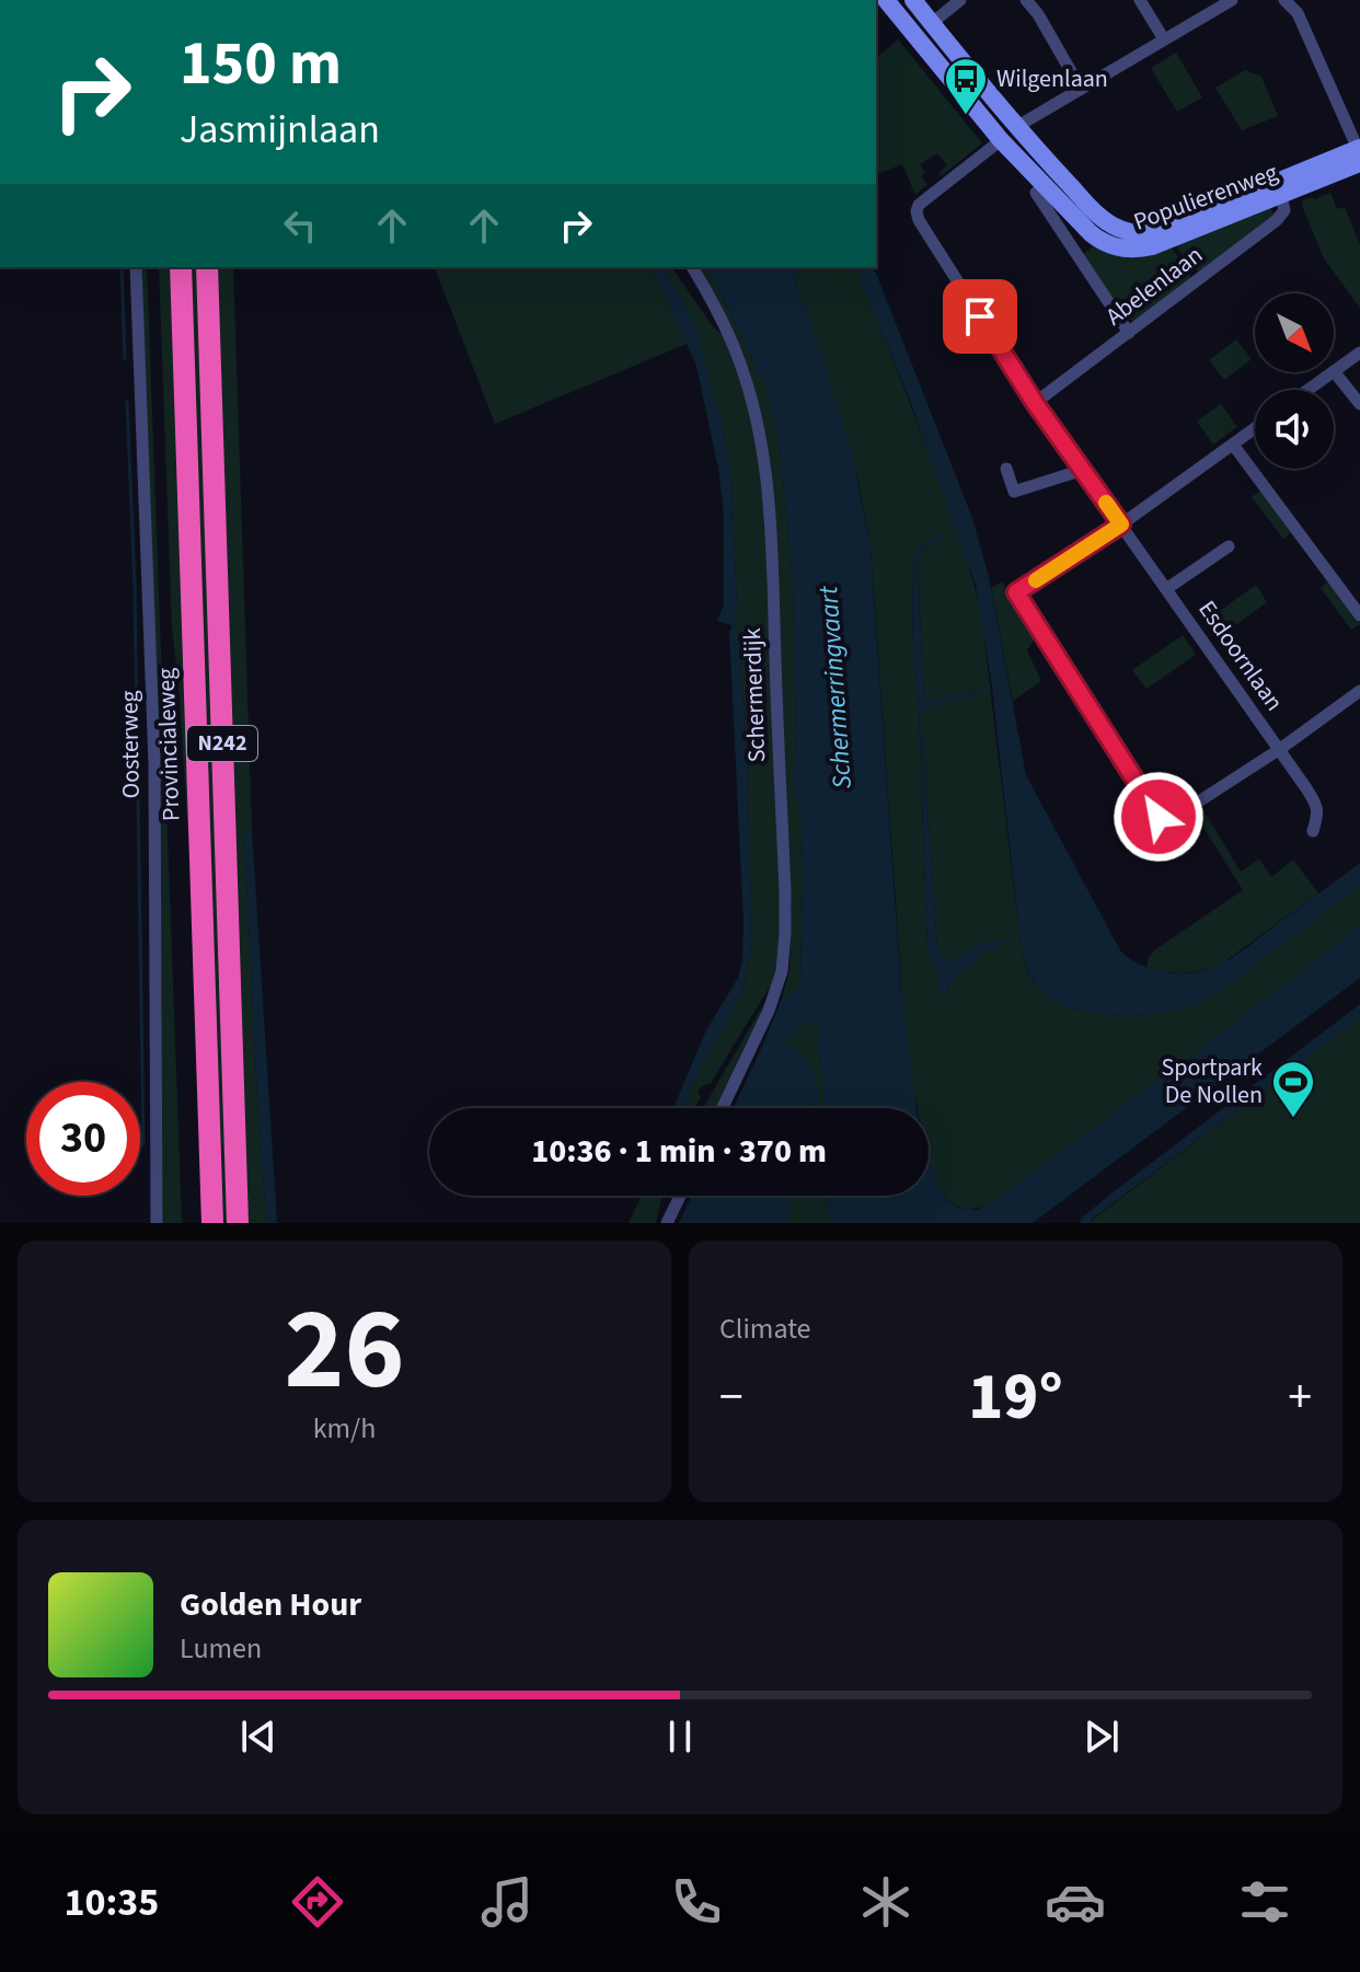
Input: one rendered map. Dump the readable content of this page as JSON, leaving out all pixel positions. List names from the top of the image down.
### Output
{
  "streets": {
    "highway": ["N242", "Provincialeweg"],
    "street": [
      "Populierenweg",
      "Abelenlaan",
      "Esdoornlaan",
      "Schermerdijk",
      "Oosterweg"
    ]
  },
  "crossings": [
    ["Populierenweg", "Abelenlaan"],
    ["Populierenweg", "Esdoornlaan"],
    ["Abelenlaan", "Esdoornlaan"]
  ],
  "water": ["Schermerringvaart"],
  "places": {
    "bus stop": ["Wilgenlaan"],
    "sports": ["Sportpark De Nollen"]
  },
  "north": "bottom right",
  "page": {
    "turn": ["150 m", "Jasmijnlaan"],
    "limit": "30",
    "trip": "10:36 · 1 min · 370 m",
    "tile": [
      ["26", "km/h"],
      "Climate"
    ],
    "heat": ["−", "19°", "+"],
    "song": ["Golden Hour", "Lumen"],
    "tabs": "10:35"
  }
}
